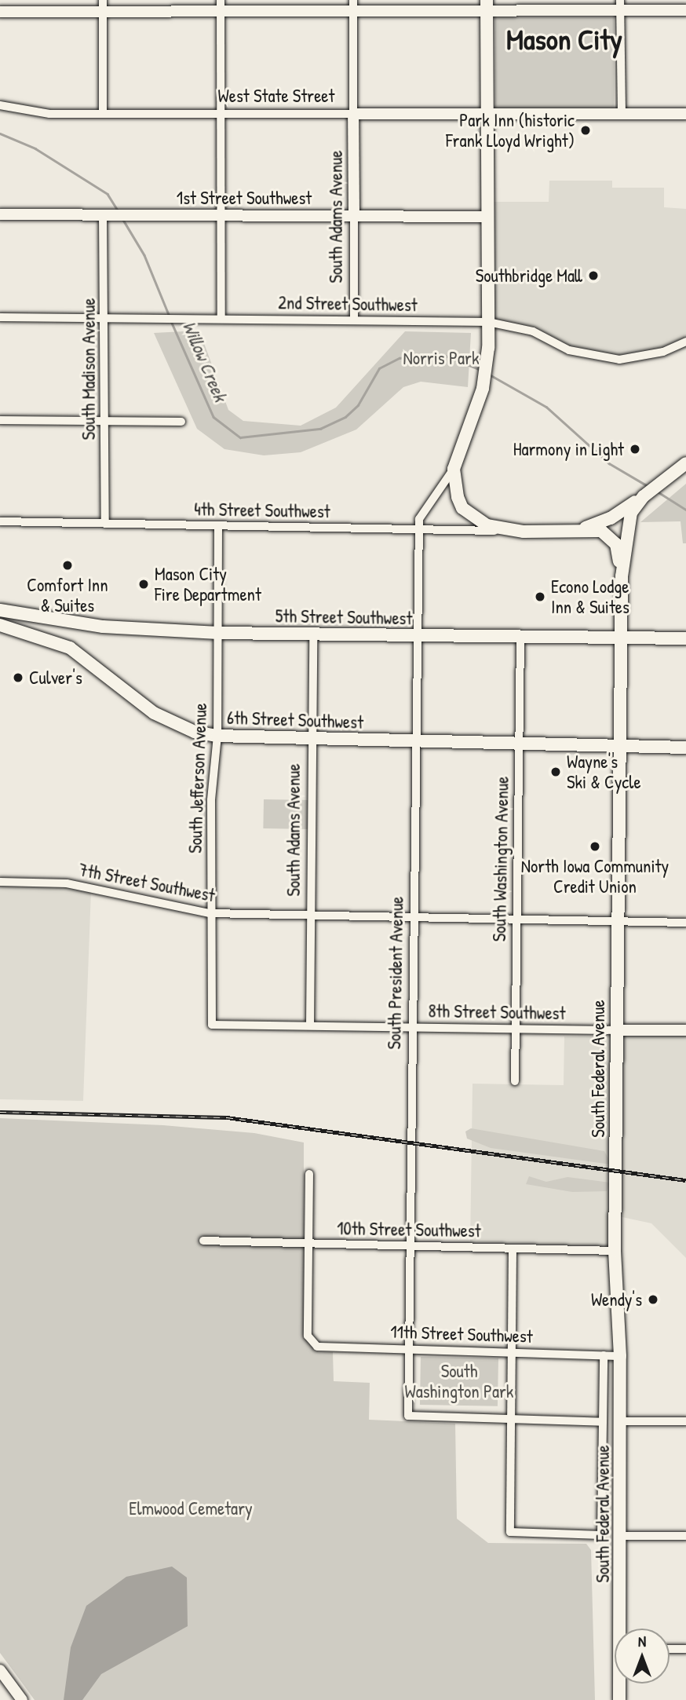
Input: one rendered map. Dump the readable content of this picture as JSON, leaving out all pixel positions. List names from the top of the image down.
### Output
{
  "streets": {
    "main road": [
      "West State Street",
      "1st Street Southwest",
      "South Adams Avenue",
      "5th Street Southwest",
      "6th Street Southwest",
      "South Federal Avenue"
    ],
    "street": [
      "2nd Street Southwest",
      "South Madison Avenue",
      "4th Street Southwest",
      "South Jefferson Avenue",
      "South Washington Avenue",
      "7th Street Southwest",
      "South President Avenue",
      "8th Street Southwest",
      "10th Street Southwest",
      "11th Street Southwest"
    ]
  },
  "crossings": [
    ["West State Street", "South Adams Avenue"],
    ["1st Street Southwest", "South Adams Avenue"],
    ["1st Street Southwest", "South Madison Avenue"],
    ["South Adams Avenue", "2nd Street Southwest"],
    ["South Adams Avenue", "5th Street Southwest"],
    ["South Adams Avenue", "6th Street Southwest"],
    ["South Adams Avenue", "7th Street Southwest"],
    ["South Adams Avenue", "8th Street Southwest"],
    ["2nd Street Southwest", "South Madison Avenue"],
    ["South Madison Avenue", "4th Street Southwest"],
    ["4th Street Southwest", "South Jefferson Avenue"],
    ["4th Street Southwest", "South President Avenue"],
    ["5th Street Southwest", "South Jefferson Avenue"],
    ["5th Street Southwest", "South Washington Avenue"],
    ["5th Street Southwest", "South President Avenue"],
    ["5th Street Southwest", "South Federal Avenue"],
    ["6th Street Southwest", "South Jefferson Avenue"],
    ["6th Street Southwest", "South Washington Avenue"],
    ["6th Street Southwest", "South President Avenue"],
    ["6th Street Southwest", "South Federal Avenue"],
    ["South Jefferson Avenue", "7th Street Southwest"],
    ["South Jefferson Avenue", "8th Street Southwest"],
    ["South Washington Avenue", "7th Street Southwest"],
    ["South Washington Avenue", "8th Street Southwest"],
    ["7th Street Southwest", "South President Avenue"],
    ["7th Street Southwest", "South Federal Avenue"],
    ["South President Avenue", "8th Street Southwest"],
    ["South President Avenue", "10th Street Southwest"],
    ["South President Avenue", "11th Street Southwest"],
    ["8th Street Southwest", "South Federal Avenue"],
    ["South Federal Avenue", "10th Street Southwest"],
    ["South Federal Avenue", "11th Street Southwest"],
    ["10th Street Southwest", "11th Street Southwest"]
  ],
  "districts": ["Mason City"],
  "water": ["Willow Creek"],
  "parks": ["Norris Park", "South Washington Park", "Elmwood Cemetary"],
  "places": [
    "Park Inn (historic Frank Lloyd Wright)",
    "Southbridge Mall",
    "Harmony in Light",
    "Comfort Inn & Suites",
    "Mason City Fire Department",
    "Econo Lodge Inn & Suites",
    "Culver's",
    "Wayne's Ski & Cycle",
    "North Iowa Community Credit Union",
    "Wendy's"
  ],
  "north": "top"
}
